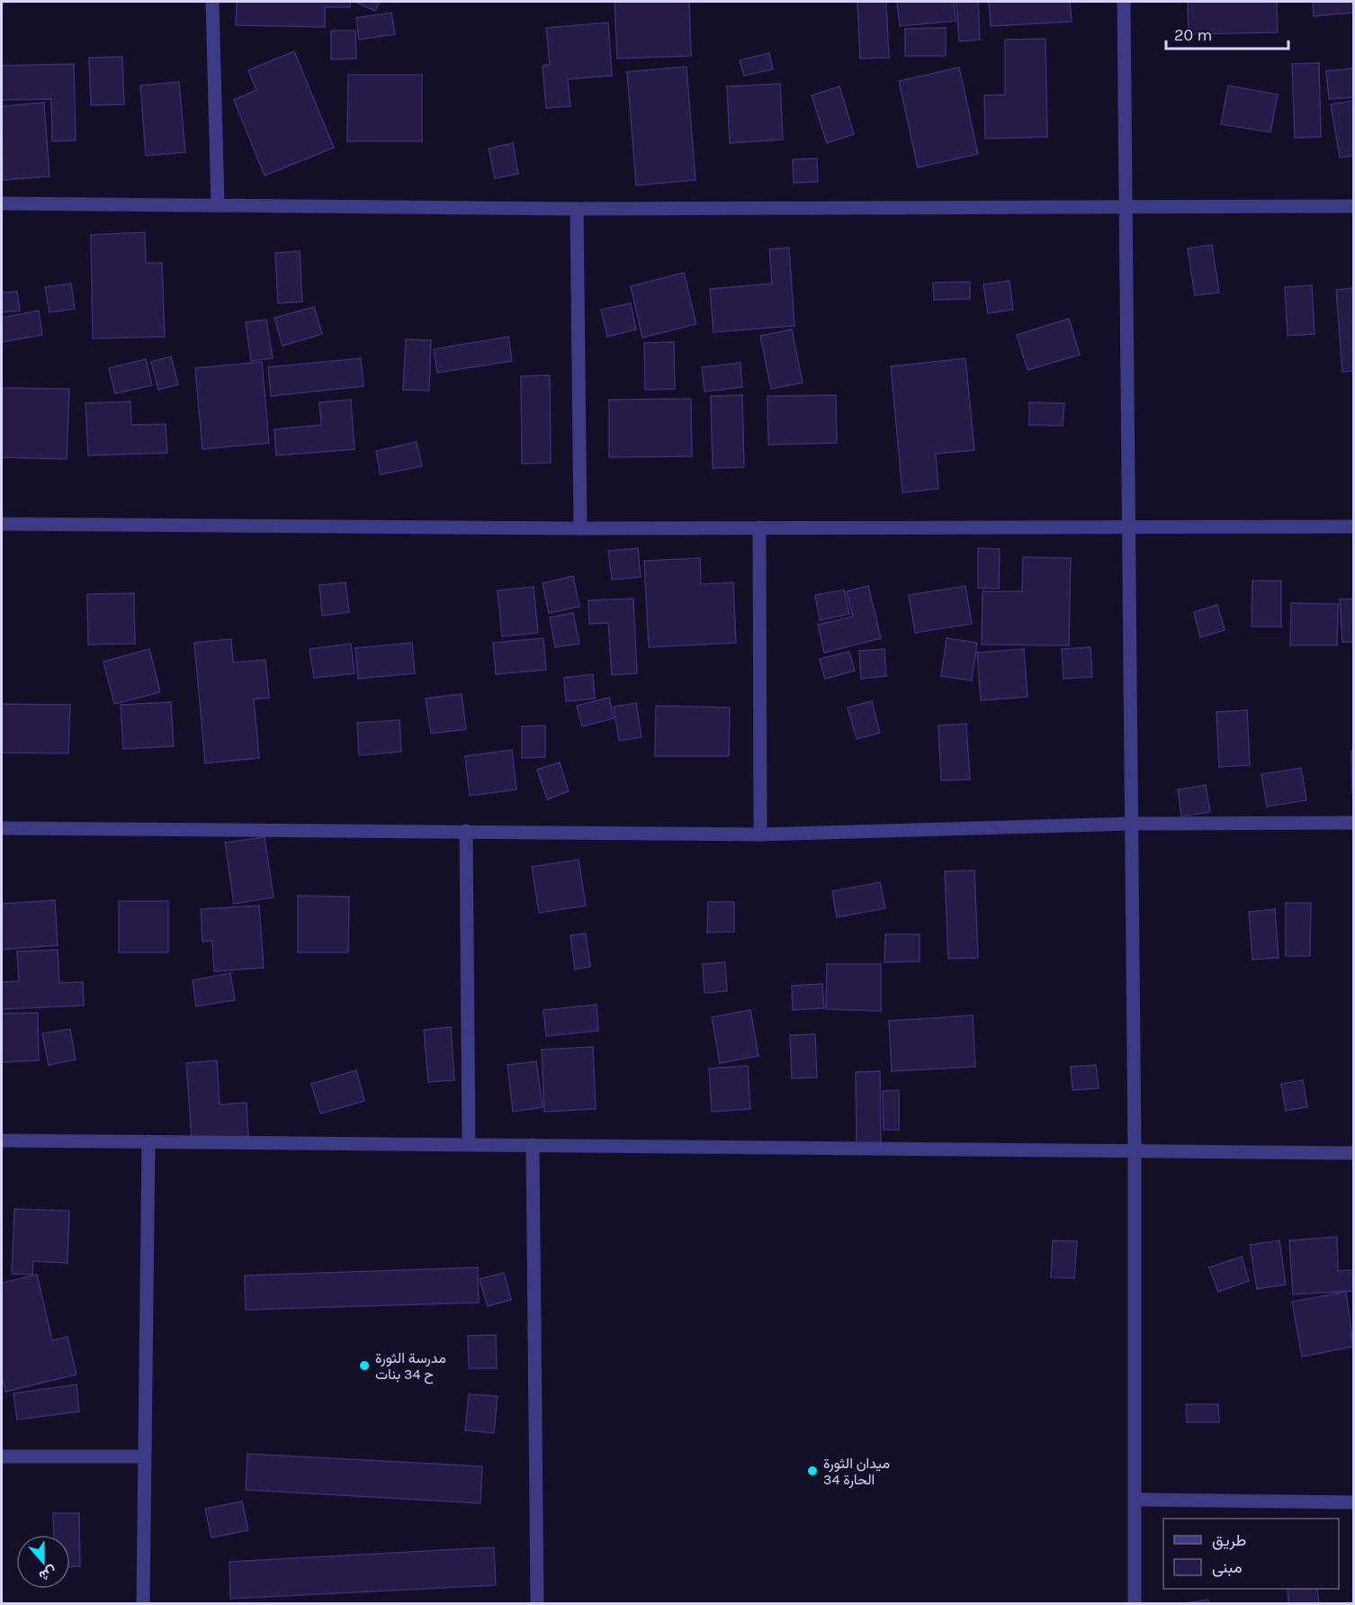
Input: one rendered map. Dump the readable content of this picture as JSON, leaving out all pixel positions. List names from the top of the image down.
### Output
{
  "places": ["مدرسة الثورة ح 34 بنات", "ميدان الثورة الحارة 34"],
  "legend": ["طريق", "مبنى"],
  "scale_bar": "20 m",
  "north": "bottom"
}
